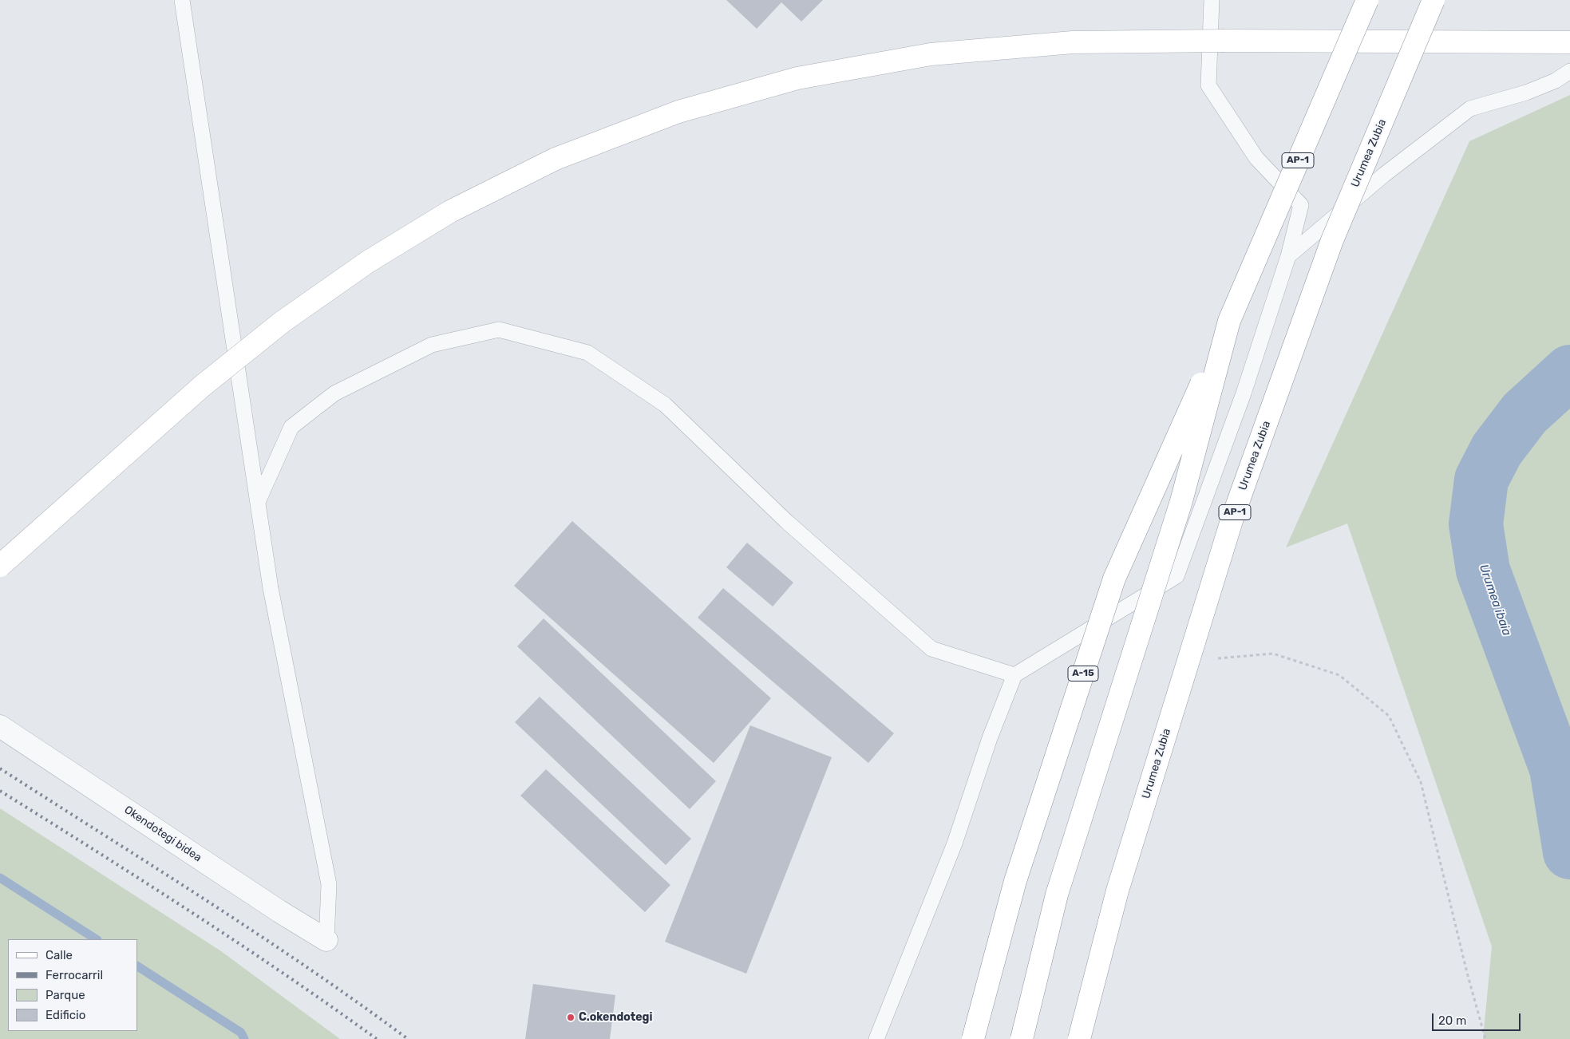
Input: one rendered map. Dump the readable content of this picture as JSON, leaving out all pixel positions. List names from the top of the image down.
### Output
{
  "streets": {
    "main road": ["Urumea Zubia", "AP-1", "A-15"],
    "street": ["Okendotegi bidea"]
  },
  "crossings": [
    ["AP-1", "A-15"]
  ],
  "water": ["Urumea ibaia"],
  "places": ["C.okendotegi"],
  "legend": [
    "Calle",
    "Ferrocarril",
    "Parque",
    "Edificio"
  ],
  "scale_bar": "20 m"
}
